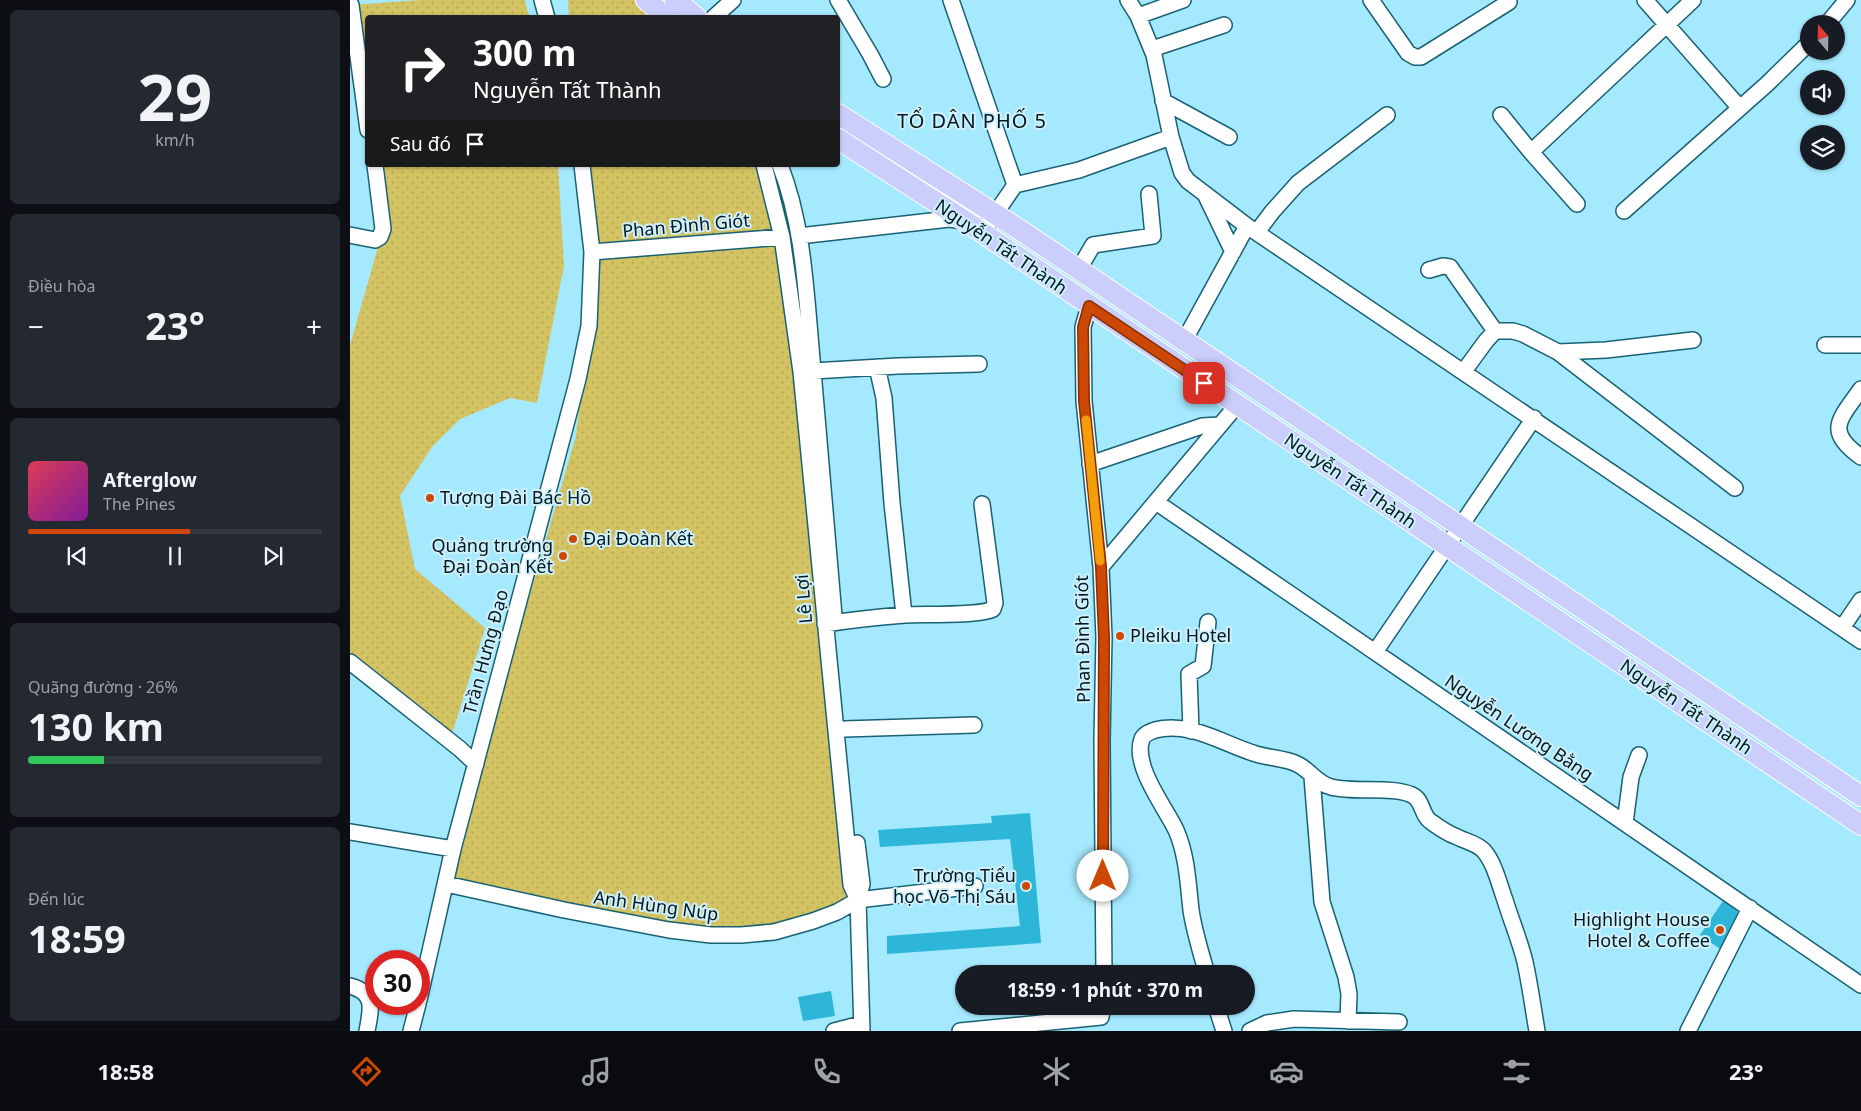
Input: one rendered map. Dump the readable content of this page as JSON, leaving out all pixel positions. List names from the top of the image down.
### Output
{
  "streets": {
    "main road": ["Nguyễn Tất Thành"],
    "street": [
      "Phan Đình Giót",
      "Lê Lợi",
      "Trần Hưng Đạo",
      "Nguyễn Lương Bằng",
      "Anh Hùng Núp"
    ]
  },
  "crossings": [
    ["Phan Đình Giót", "Nguyễn Tất Thành"],
    ["Phan Đình Giót", "Lê Lợi"],
    ["Phan Đình Giót", "Trần Hưng Đạo"],
    ["Lê Lợi", "Anh Hùng Núp"],
    ["Trần Hưng Đạo", "Anh Hùng Núp"]
  ],
  "districts": ["TỔ DÂN PHỐ 5"],
  "places": [
    "Tượng Đài Bác Hồ",
    "Đại Đoàn Kết",
    "Quảng trường Đại Đoàn Kết",
    "Pleiku Hotel",
    "Trường Tiểu học Võ Thị Sáu",
    "Highlight House Hotel & Coffee"
  ],
  "north": "top",
  "page": {
    "tile": [
      ["29", "km/h"],
      "Điều hòa",
      ["Quãng đường · 26%", "130 km"],
      ["Đến lúc", "18:59"]
    ],
    "turn": ["300 m", "Nguyễn Tất Thành"],
    "then": "Sau đó",
    "heat": ["−", "23°", "+"],
    "song": ["Afterglow", "The Pines"],
    "limit": "30",
    "trip": "18:59 · 1 phút · 370 m",
    "tabs": ["18:58", "23°"]
  }
}
